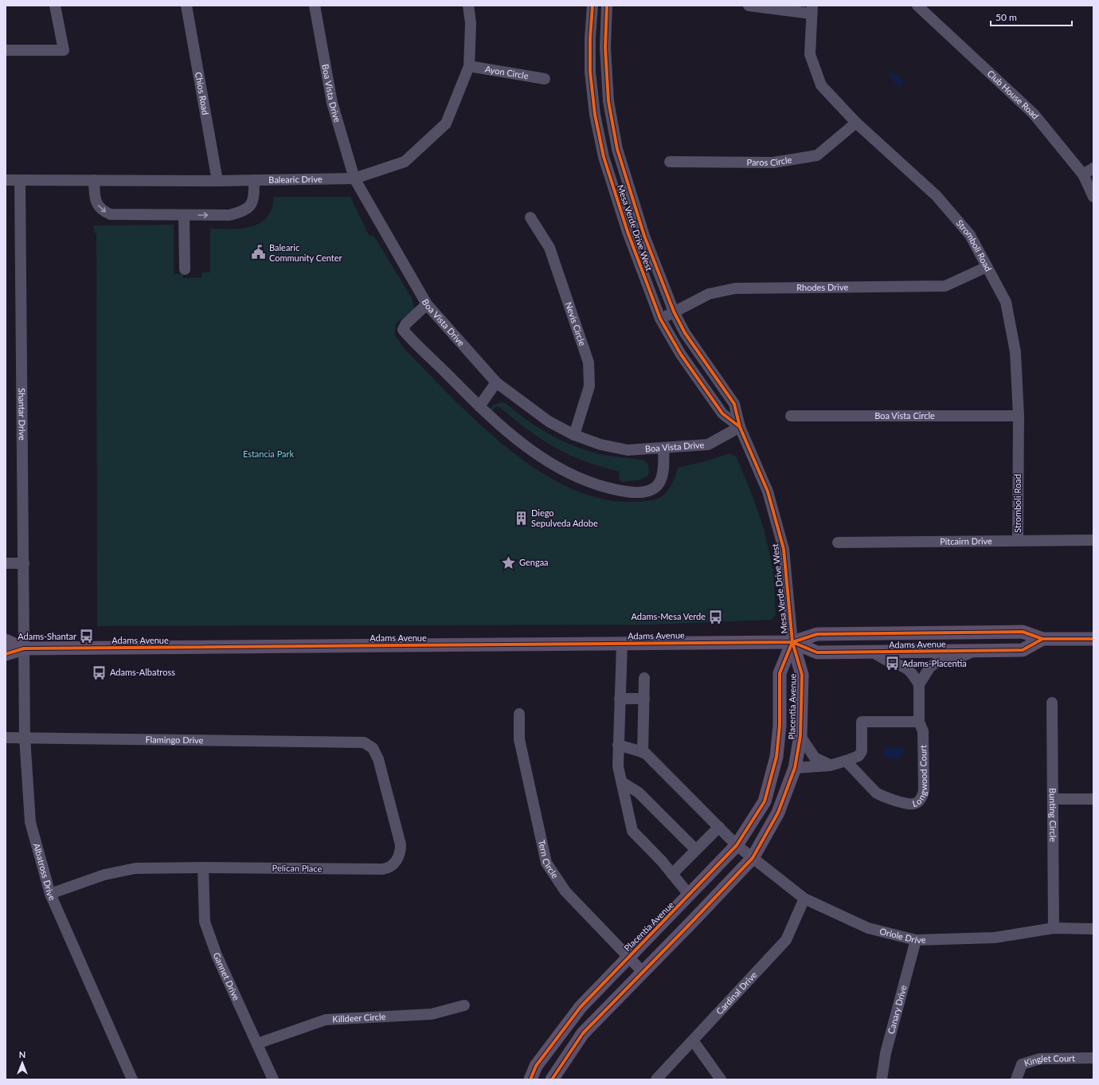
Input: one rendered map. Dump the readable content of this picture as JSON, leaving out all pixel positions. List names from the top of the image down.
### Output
{
  "streets": {
    "main road": ["Adams Avenue", "Placentia Avenue"],
    "street": [
      "Ayon Circle",
      "Chios Road",
      "Boa Vista Drive",
      "Club House Road",
      "Paros Circle",
      "Balearic Drive",
      "Mesa Verde Drive West",
      "Stromboli Road",
      "Rhodes Drive",
      "Nevis Circle",
      "Shantar Drive",
      "Boa Vista Circle",
      "Pitcairn Drive",
      "Flamingo Drive",
      "Longwood Court",
      "Bunting Circle",
      "Tern Circle",
      "Pelican Place",
      "Albatross Drive",
      "Oriole Drive",
      "Gannet Drive",
      "Cardinal Drive",
      "Canary Drive",
      "Killdeer Circle",
      "Kinglet Court"
    ]
  },
  "crossings": [
    ["Ayon Circle", "Balearic Drive"],
    ["Chios Road", "Balearic Drive"],
    ["Boa Vista Drive", "Balearic Drive"],
    ["Boa Vista Drive", "Mesa Verde Drive West"],
    ["Boa Vista Drive", "Nevis Circle"],
    ["Paros Circle", "Stromboli Road"],
    ["Balearic Drive", "Shantar Drive"],
    ["Mesa Verde Drive West", "Rhodes Drive"],
    ["Mesa Verde Drive West", "Adams Avenue"],
    ["Mesa Verde Drive West", "Placentia Avenue"],
    ["Stromboli Road", "Rhodes Drive"],
    ["Stromboli Road", "Boa Vista Circle"],
    ["Stromboli Road", "Pitcairn Drive"],
    ["Shantar Drive", "Adams Avenue"],
    ["Shantar Drive", "Albatross Drive"],
    ["Adams Avenue", "Placentia Avenue"],
    ["Adams Avenue", "Albatross Drive"],
    ["Placentia Avenue", "Tern Circle"],
    ["Placentia Avenue", "Oriole Drive"],
    ["Flamingo Drive", "Pelican Place"],
    ["Flamingo Drive", "Albatross Drive"],
    ["Bunting Circle", "Oriole Drive"],
    ["Pelican Place", "Albatross Drive"],
    ["Pelican Place", "Gannet Drive"],
    ["Oriole Drive", "Cardinal Drive"],
    ["Oriole Drive", "Canary Drive"],
    ["Gannet Drive", "Killdeer Circle"]
  ],
  "parks": ["Estancia Park"],
  "places": {
    "public building": ["Balearic Community Center"],
    "building": ["Diego Sepulveda Adobe"],
    "place": ["Gengaa"],
    "bus stop": [
      "Adams-Mesa Verde",
      "Adams-Shantar",
      "Adams-Placentia",
      "Adams-Albatross"
    ]
  },
  "scale_bar": "50 m",
  "north": "top"
}
